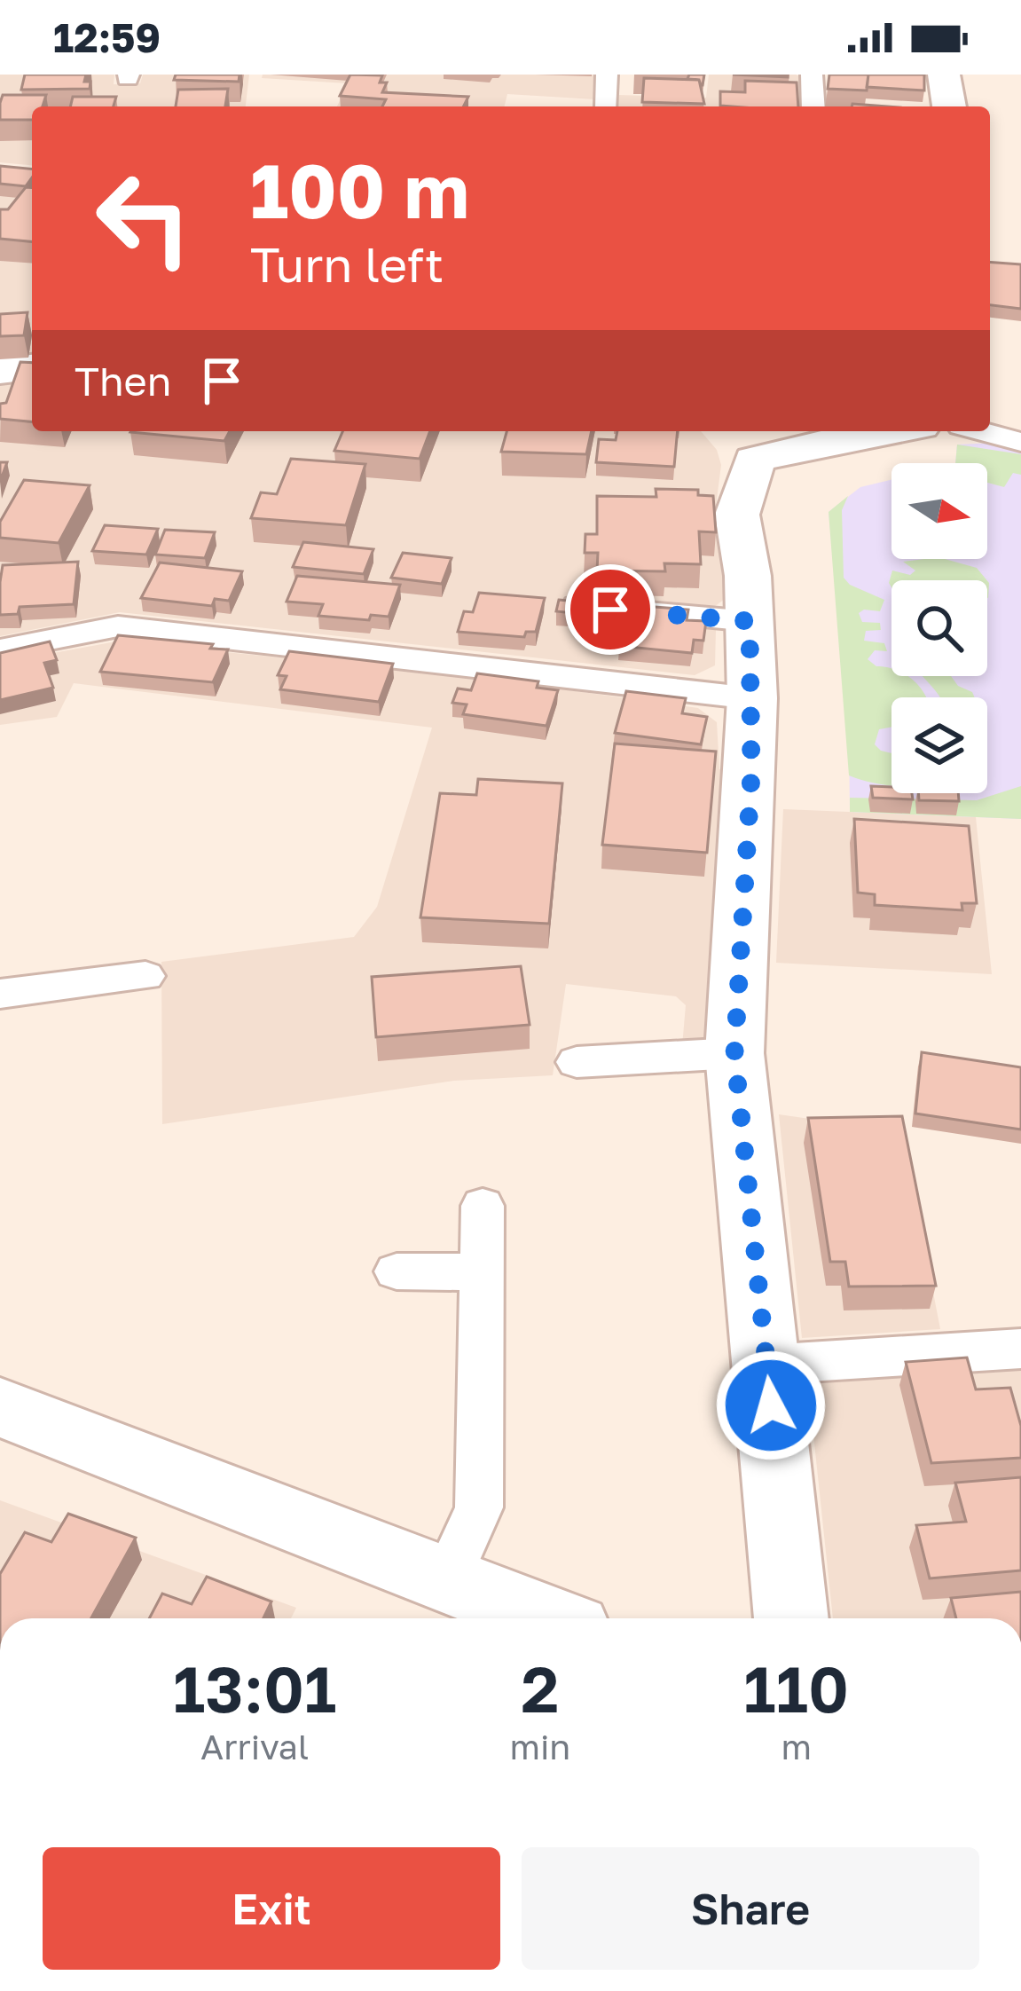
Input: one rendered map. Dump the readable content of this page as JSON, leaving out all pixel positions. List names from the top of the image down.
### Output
{
  "north": "right",
  "page": {
    "status": "12:59",
    "turn": ["100 m", "Turn left"],
    "then": "Then",
    "eta": [
      "13:01",
      "Arrival",
      "2",
      "min",
      "110",
      "m"
    ],
    "buttons": ["Exit", "Share"]
  }
}
